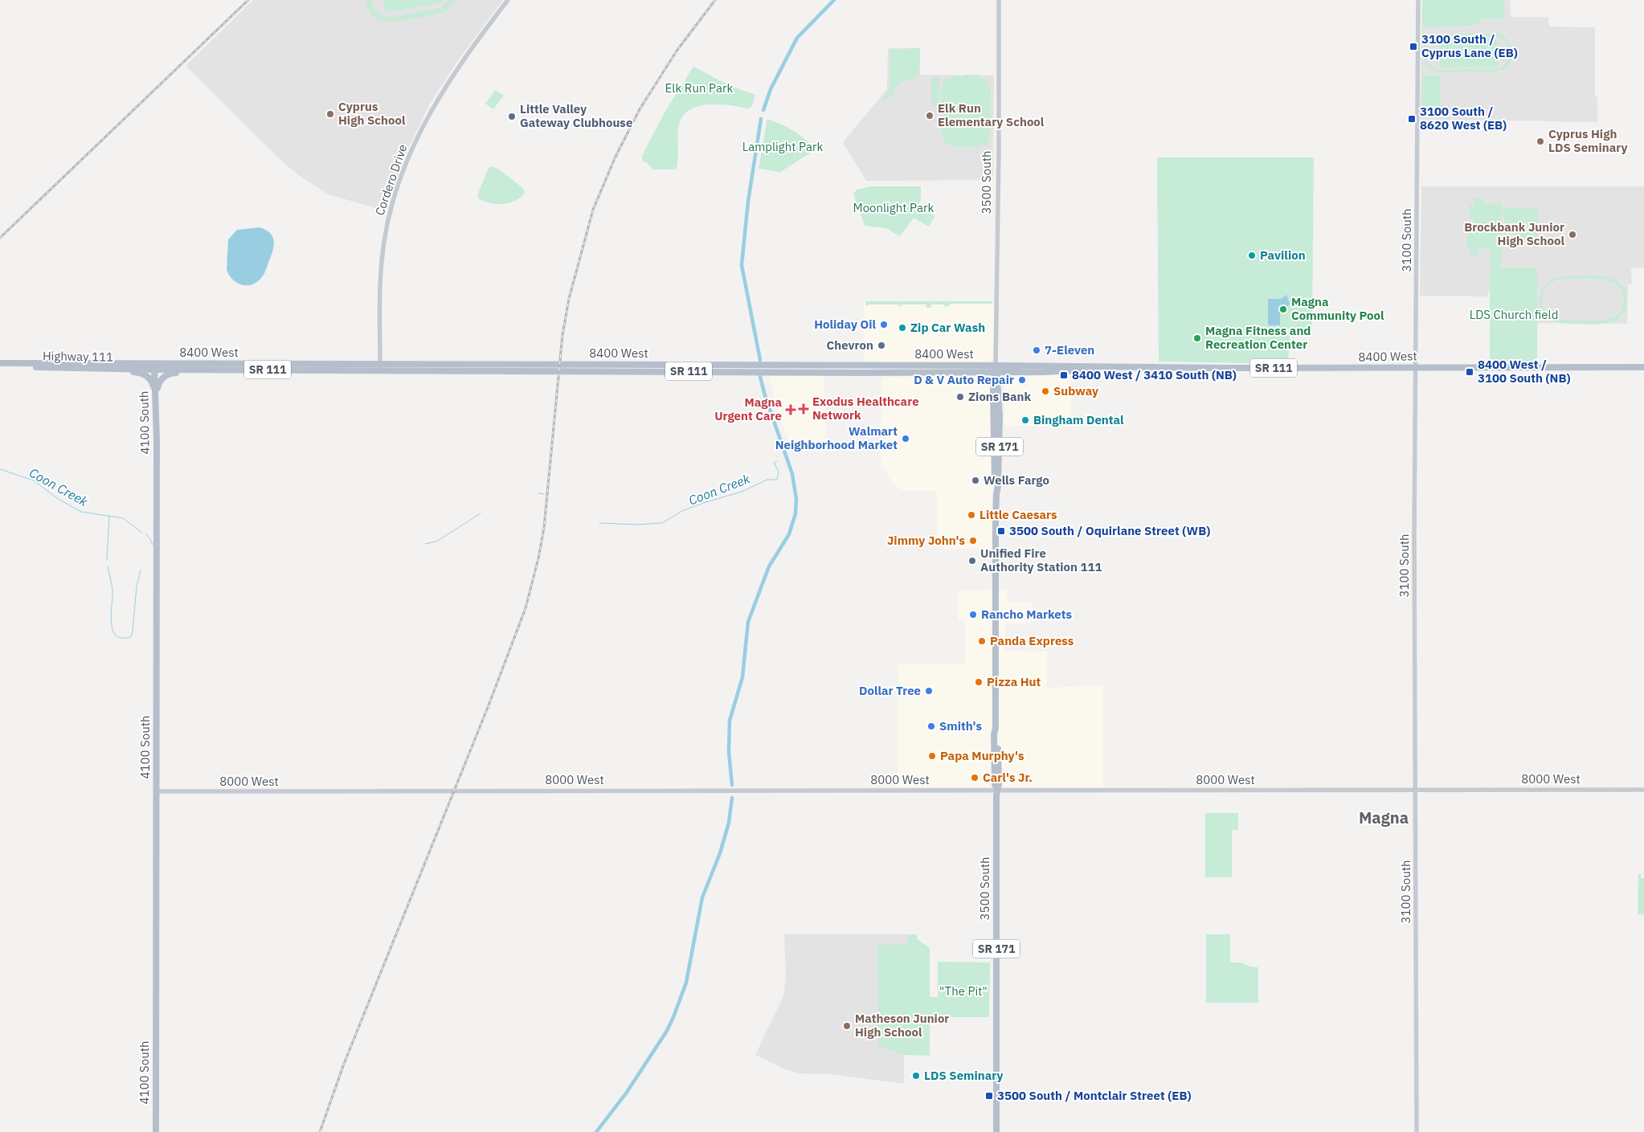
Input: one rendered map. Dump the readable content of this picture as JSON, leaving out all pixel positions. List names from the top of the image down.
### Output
{
  "streets": {
    "main road": [
      "3500 South",
      "8400 West",
      "Highway 111",
      "SR 111",
      "4100 South",
      "SR 171"
    ],
    "street": ["Cordero Drive", "3100 South", "8000 West"]
  },
  "crossings": [
    ["Cordero Drive", "8400 West"],
    ["3500 South", "8400 West"],
    ["3500 South", "8000 West"],
    ["3100 South", "8400 West"],
    ["3100 South", "8000 West"],
    ["8400 West", "Highway 111"],
    ["8400 West", "4100 South"],
    ["Highway 111", "4100 South"],
    ["4100 South", "8000 West"]
  ],
  "districts": ["Magna"],
  "water": ["Coon Creek"],
  "parks": [
    "Elk Run Park",
    "Lamplight Park",
    "Moonlight Park",
    "LDS Church field",
    "\"The Pit\""
  ],
  "places": {
    "transit": [
      "3100 South / Cyprus Lane (EB)",
      "3100 South / 8620 West (EB)",
      "8400 West / 3100 South (NB)",
      "8400 West / 3410 South (NB)",
      "3500 South / Oquirlane Street (WB)",
      "3500 South / Montclair Street (EB)"
    ],
    "other": [
      "Cyprus High School",
      "Elk Run Elementary School",
      "Little Valley Gateway Clubhouse",
      "Cyprus High LDS Seminary",
      "Brockbank Junior High School",
      "Pavilion",
      "Magna Community Pool",
      "Holiday Oil",
      "Zip Car Wash",
      "Magna Fitness and Recreation Center",
      "Chevron",
      "7-Eleven",
      "D & V Auto Repair",
      "Subway",
      "Zions Bank",
      "Bingham Dental",
      "Walmart Neighborhood Market",
      "Wells Fargo",
      "Little Caesars",
      "Jimmy John's",
      "Unified Fire Authority Station 111",
      "Rancho Markets",
      "Panda Express",
      "Pizza Hut",
      "Dollar Tree",
      "Smith's",
      "Papa Murphy's",
      "Carl's Jr.",
      "Matheson Junior High School",
      "LDS Seminary"
    ],
    "health": ["Exodus Healthcare Network", "Magna Urgent Care"]
  }
}
